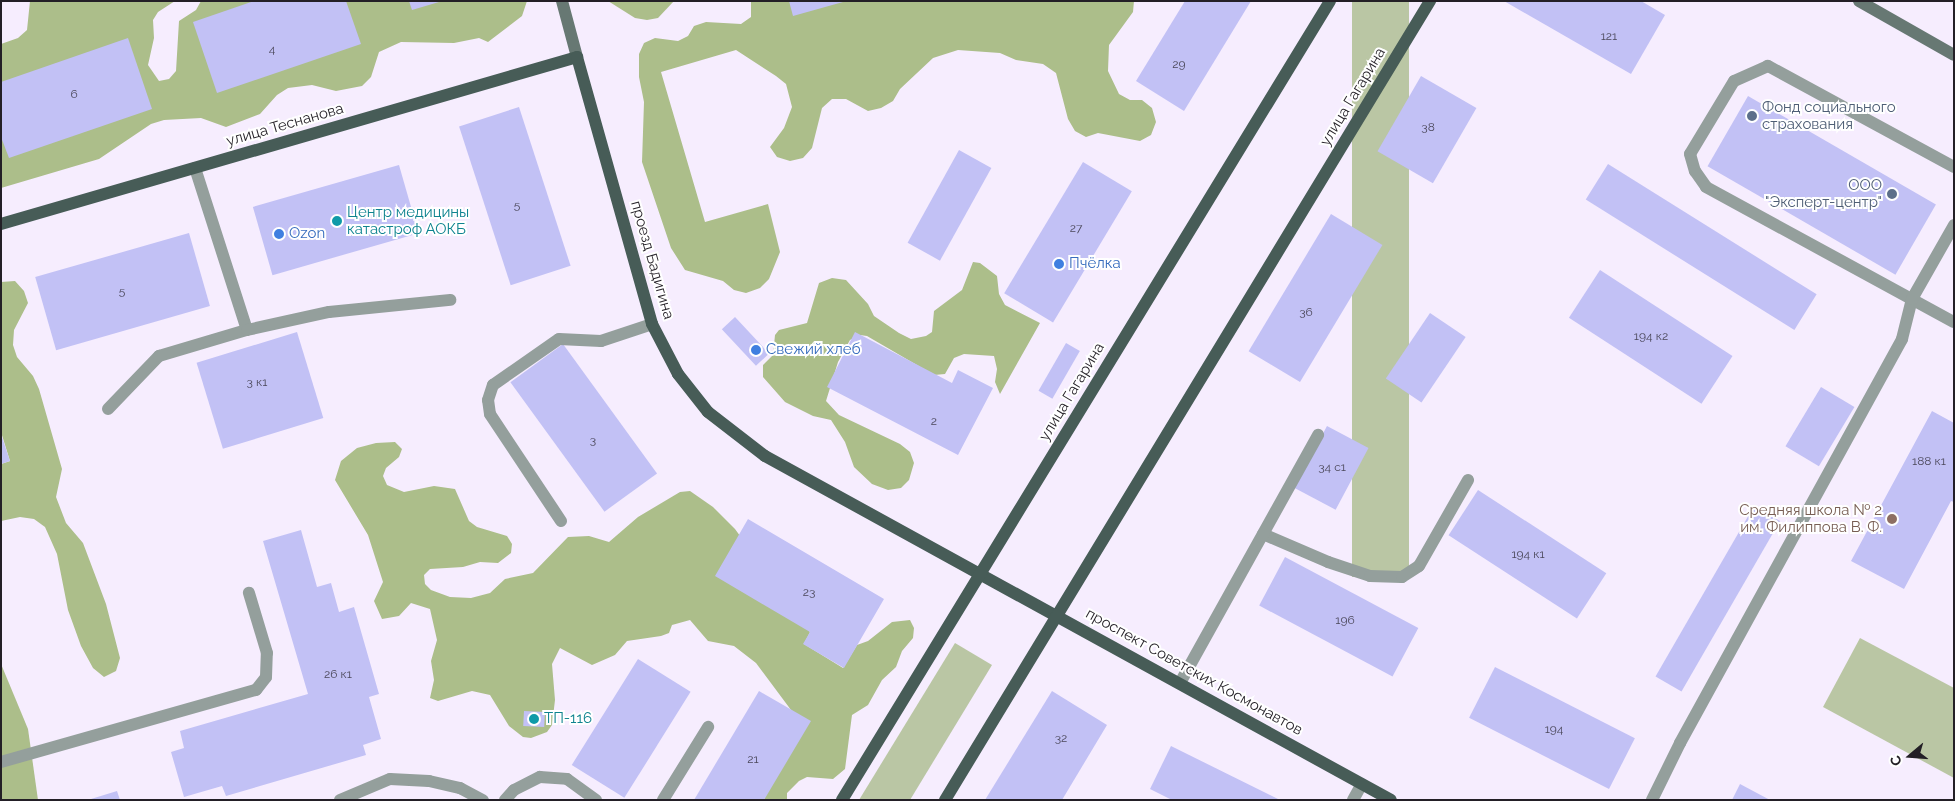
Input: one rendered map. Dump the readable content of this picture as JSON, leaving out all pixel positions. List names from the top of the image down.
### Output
{
  "streets": {
    "main road": [
      "улица Гагарина",
      "улица Теснанова",
      "проезд Бадигина",
      "проспект Советских Космонавтов"
    ]
  },
  "crossings": [
    ["улица Гагарина", "проезд Бадигина"],
    ["улица Гагарина", "проспект Советских Космонавтов"],
    ["улица Теснанова", "проезд Бадигина"],
    ["проезд Бадигина", "проспект Советских Космонавтов"]
  ],
  "places": [
    "Фонд социального страхования",
    "ООО \"Эксперт-центр\"",
    "Центр медицины катастроф АОКБ",
    "Ozon",
    "Пчёлка",
    "Свежий хлеб",
    "Средняя школа № 2 им. Филиппова В. Ф.",
    "ТП-116"
  ],
  "house_numbers": [
    "121",
    "4",
    "29",
    "6",
    "38",
    "5",
    "27",
    "5",
    "36",
    "194 к2",
    "3 к1",
    "2",
    "3",
    "188 к1",
    "34 с1",
    "194 к1",
    "23",
    "196",
    "26 к1",
    "194",
    "32",
    "21"
  ],
  "north": "left"
}
